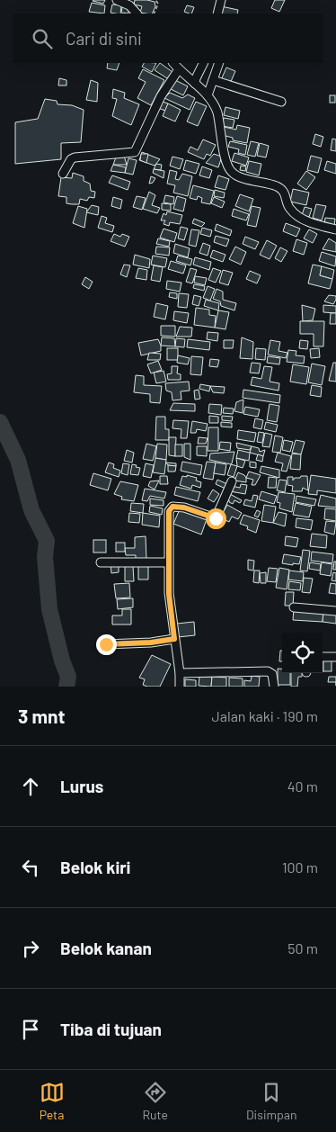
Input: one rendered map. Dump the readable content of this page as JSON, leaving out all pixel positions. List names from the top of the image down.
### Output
{
  "page": {
    "search": "Cari di sini",
    "heading": ["3 mnt", "Jalan kaki · 190 m"],
    "list": [
      ["Lurus", "40 m"],
      ["Belok kiri", "100 m"],
      ["Belok kanan", "50 m"],
      "Tiba di tujuan"
    ],
    "nav": ["Peta", "Rute", "Disimpan"]
  }
}
